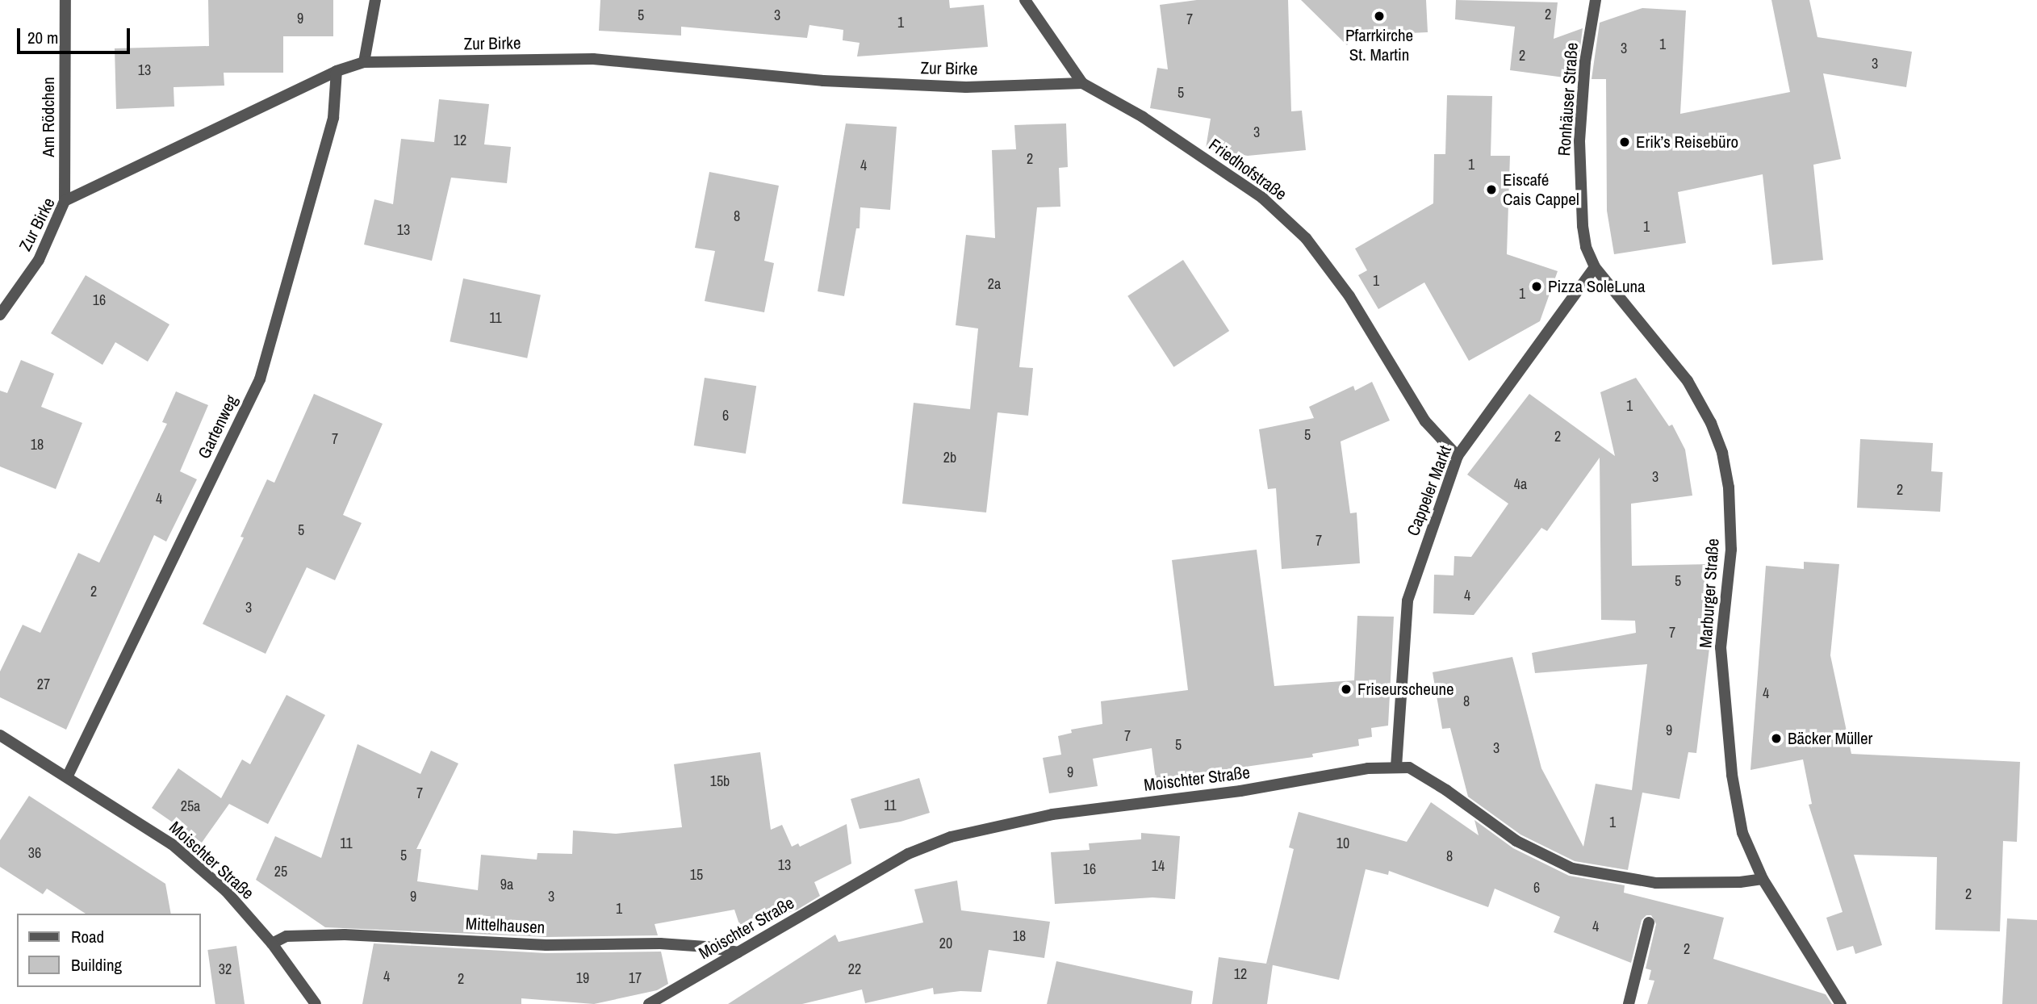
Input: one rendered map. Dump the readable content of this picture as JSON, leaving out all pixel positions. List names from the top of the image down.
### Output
{
  "streets": {
    "street": [
      "Zur Birke",
      "Ronhäuser Straße",
      "Am Rödchen",
      "Friedhofstraße",
      "Gartenweg",
      "Cappeler Markt",
      "Marburger Straße",
      "Moischter Straße",
      "Mittelhausen"
    ]
  },
  "crossings": [
    ["Zur Birke", "Am Rödchen"],
    ["Zur Birke", "Friedhofstraße"],
    ["Zur Birke", "Gartenweg"],
    ["Ronhäuser Straße", "Cappeler Markt"],
    ["Ronhäuser Straße", "Marburger Straße"],
    ["Friedhofstraße", "Cappeler Markt"],
    ["Gartenweg", "Moischter Straße"],
    ["Cappeler Markt", "Marburger Straße"],
    ["Cappeler Markt", "Moischter Straße"],
    ["Marburger Straße", "Moischter Straße"],
    ["Moischter Straße", "Mittelhausen"]
  ],
  "places": [
    "Pfarrkirche St. Martin",
    "Erik’s Reisebüro",
    "Eiscafé Cais Cappel",
    "Pizza SoleLuna",
    "Friseurscheune",
    "Bäcker Müller"
  ],
  "house_numbers": [
    "2",
    "5",
    "3",
    "9",
    "7",
    "1",
    "1",
    "3",
    "2",
    "3",
    "13",
    "5",
    "3",
    "12",
    "2",
    "1",
    "4",
    "8",
    "1",
    "13",
    "1",
    "2a",
    "1",
    "16",
    "11",
    "1",
    "6",
    "5",
    "2",
    "7",
    "18",
    "2b",
    "3",
    "4a",
    "2",
    "4",
    "5",
    "7",
    "5",
    "2",
    "4",
    "3",
    "7",
    "27",
    "4",
    "8",
    "9",
    "7",
    "5",
    "3",
    "9",
    "15b",
    "7",
    "11",
    "25a",
    "1",
    "11",
    "10",
    "36",
    "5",
    "8",
    "13",
    "14",
    "16",
    "25",
    "15",
    "9a",
    "6",
    "2",
    "9",
    "3",
    "1",
    "4",
    "18",
    "20",
    "2",
    "32",
    "22",
    "12",
    "4",
    "19",
    "17",
    "2"
  ],
  "legend": ["Road", "Building"],
  "scale_bar": "20 m"
}
